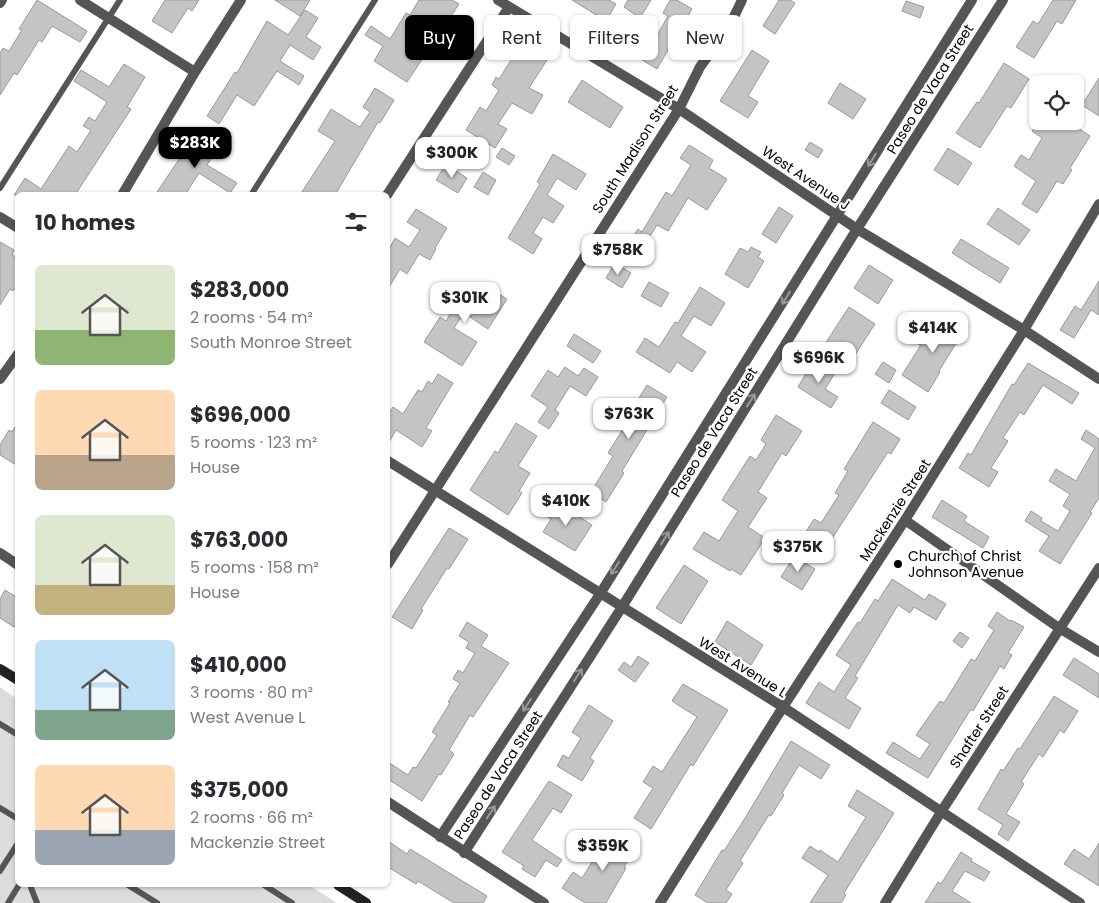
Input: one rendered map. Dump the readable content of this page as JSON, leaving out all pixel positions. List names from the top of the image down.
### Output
{
  "streets": {
    "street": [
      "Paseo de Vaca Street",
      "South Madison Street",
      "West Avenue J",
      "Mackenzie Street",
      "West Avenue L",
      "Shafter Street"
    ]
  },
  "crossings": [
    ["Paseo de Vaca Street", "West Avenue J"],
    ["Paseo de Vaca Street", "West Avenue L"],
    ["South Madison Street", "West Avenue J"],
    ["South Madison Street", "West Avenue L"],
    ["West Avenue J", "Mackenzie Street"],
    ["Mackenzie Street", "West Avenue L"],
    ["West Avenue L", "Shafter Street"]
  ],
  "places": ["Church of Christ Johnson Avenue"],
  "page": {
    "chip": [
      "Buy",
      "Rent",
      "Filters",
      "New"
    ],
    "price": [
      "$283K",
      "$300K",
      "$758K",
      "$301K",
      "$414K",
      "$696K",
      "$763K",
      "$410K",
      "$375K",
      "$359K"
    ],
    "heading": "10 homes",
    "list": [
      {
        "name": "$283,000",
        "note": "2 rooms · 54 m² · South Monroe Street"
      },
      {
        "name": "$696,000",
        "note": "5 rooms · 123 m² · House"
      },
      {
        "name": "$763,000",
        "note": "5 rooms · 158 m² · House"
      },
      {
        "name": "$410,000",
        "note": "3 rooms · 80 m² · West Avenue L"
      },
      {
        "name": "$375,000",
        "note": "2 rooms · 66 m² · Mackenzie Street"
      }
    ]
  }
}
